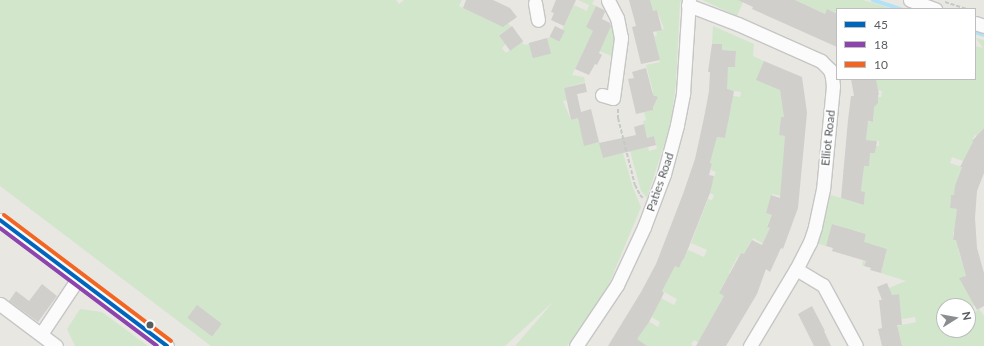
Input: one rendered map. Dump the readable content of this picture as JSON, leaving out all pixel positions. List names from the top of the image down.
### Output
{
  "streets": {
    "street": ["Elliot Road", "Paties Road"]
  },
  "crossings": [
    ["Elliot Road", "Paties Road"]
  ],
  "lines": ["transit line 10", "transit line 45", "transit line 18"],
  "legend": ["45", "18", "10"],
  "north": "right"
}
